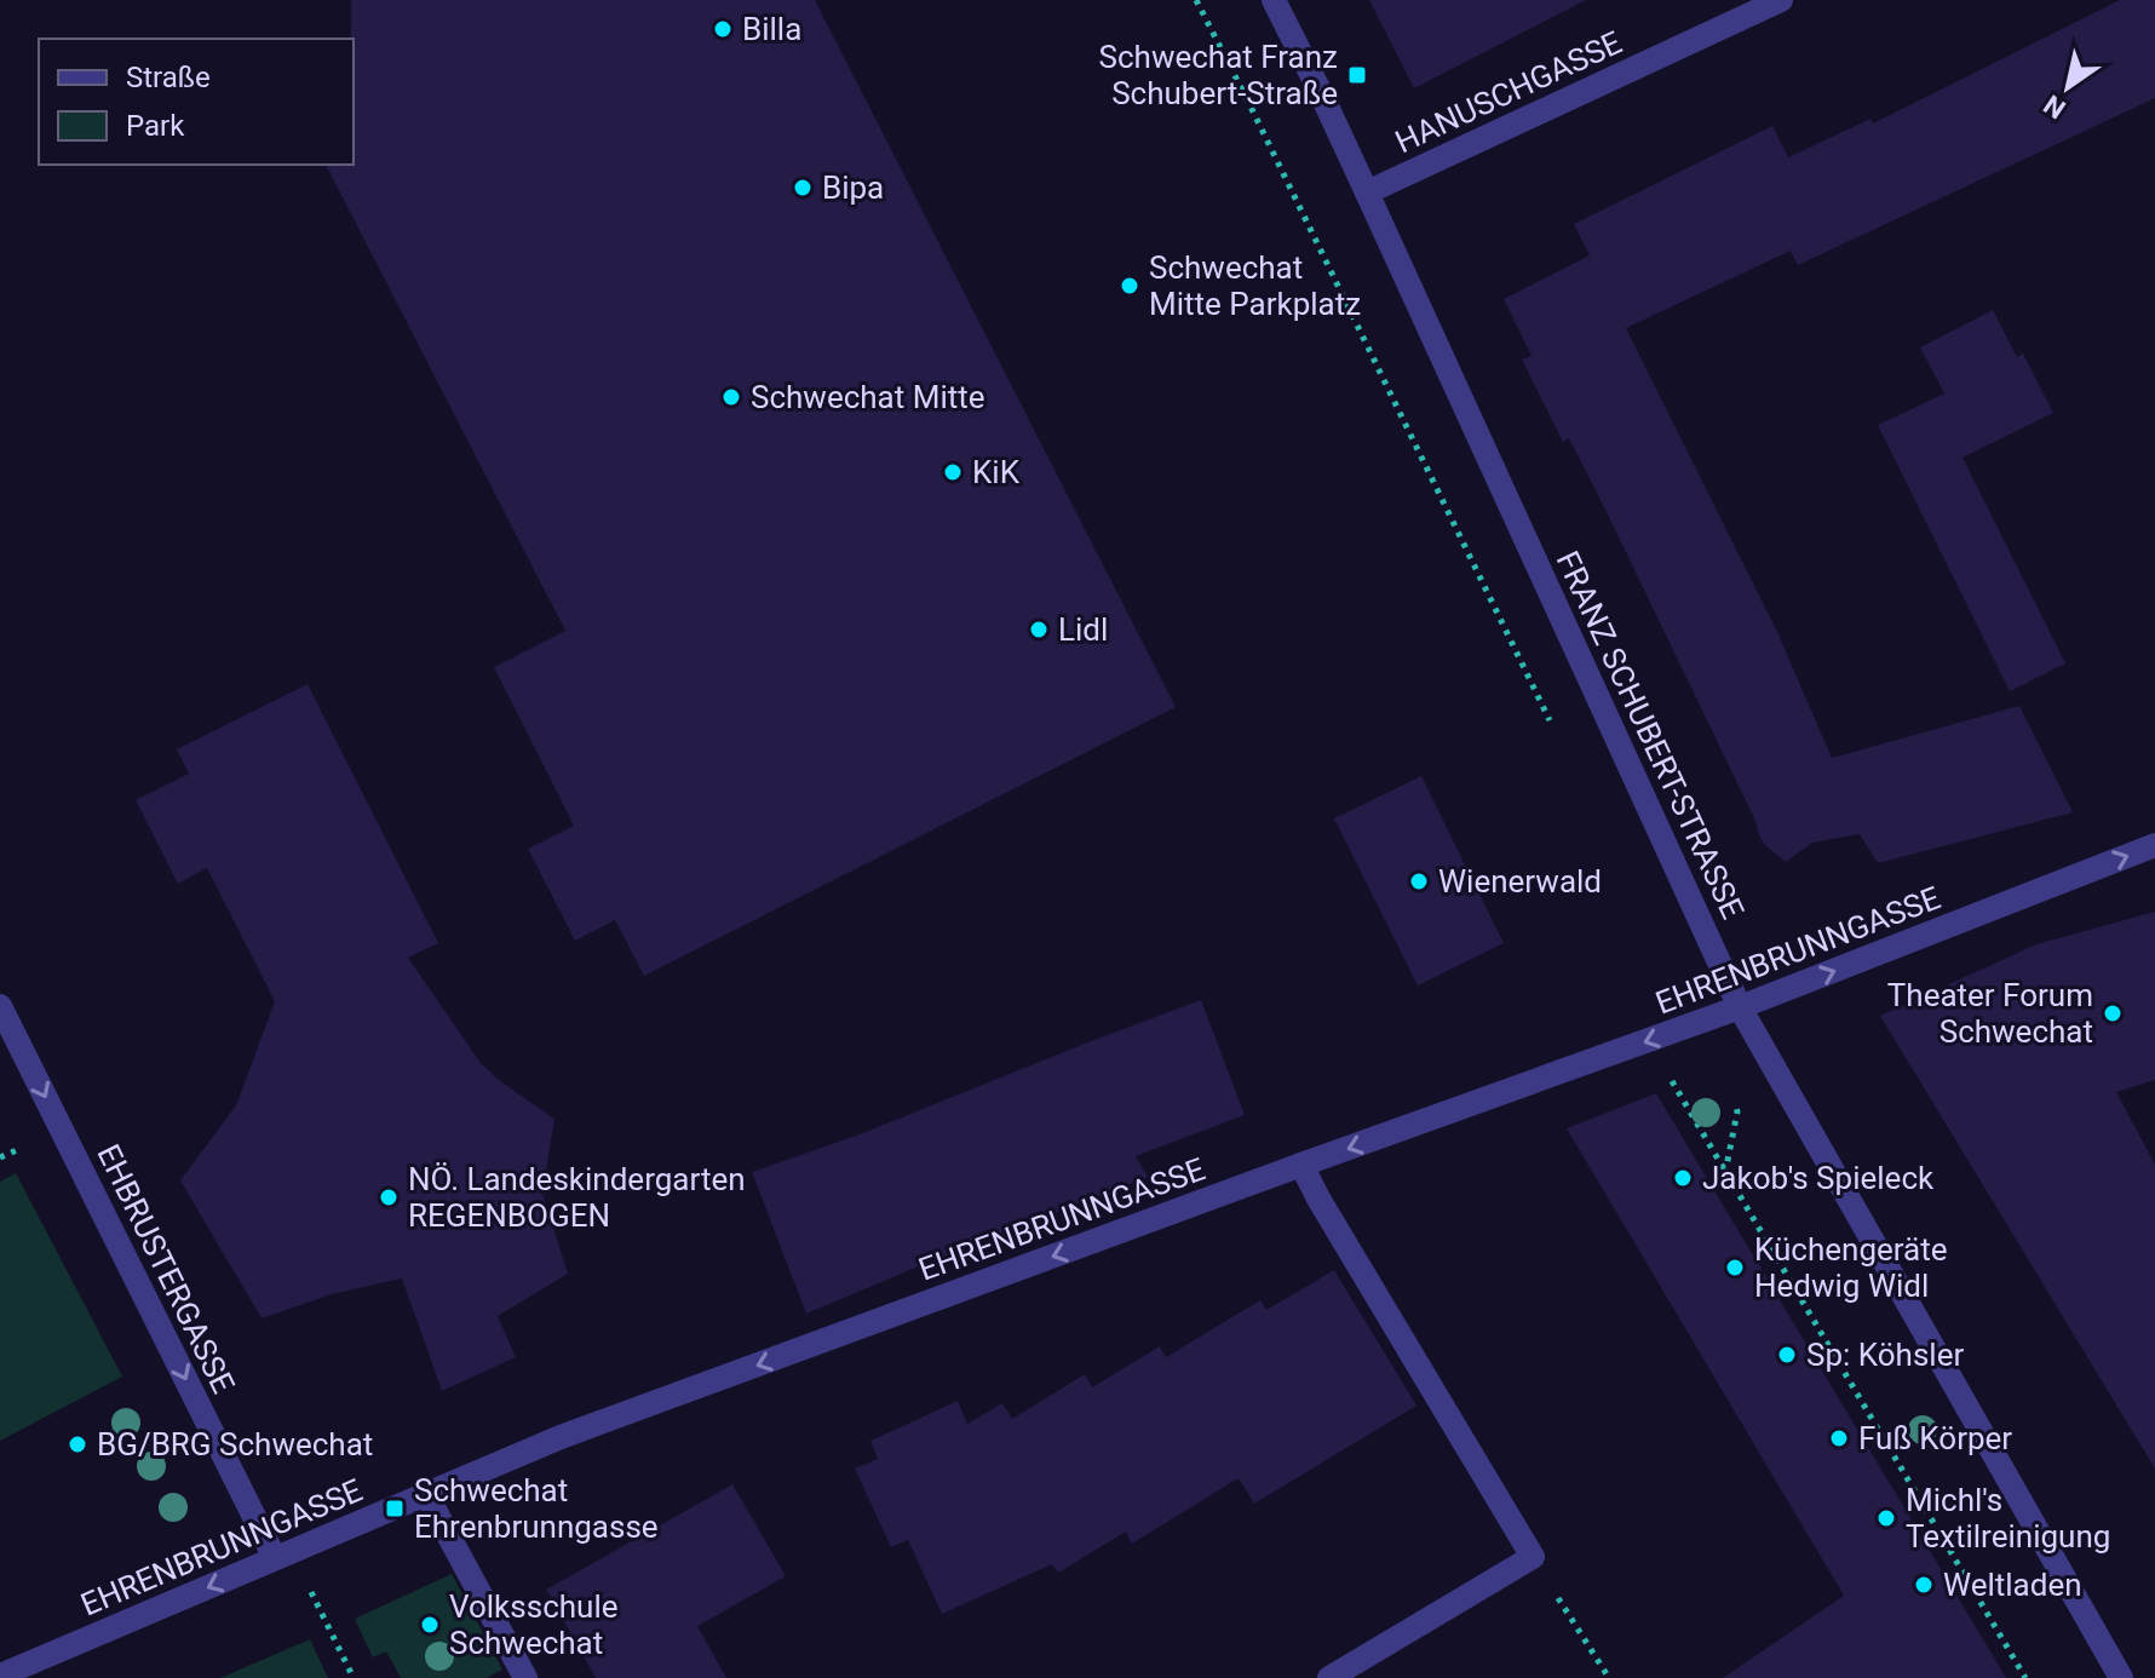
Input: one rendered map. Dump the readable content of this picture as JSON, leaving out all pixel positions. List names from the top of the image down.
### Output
{
  "streets": {
    "street": [
      "HANUSCHGASSE",
      "FRANZ SCHUBERT-STRASSE",
      "EHRENBRUNNGASSE",
      "EHBRUSTERGASSE"
    ]
  },
  "crossings": [
    ["HANUSCHGASSE", "FRANZ SCHUBERT-STRASSE"],
    ["FRANZ SCHUBERT-STRASSE", "EHRENBRUNNGASSE"],
    ["EHRENBRUNNGASSE", "EHBRUSTERGASSE"]
  ],
  "one_way": ["EHBRUSTERGASSE"],
  "places": {
    "other": [
      "Billa",
      "Bipa",
      "Schwechat Mitte Parkplatz",
      "Schwechat Mitte",
      "KiK",
      "Lidl",
      "Wienerwald",
      "Theater Forum Schwechat",
      "Jakob's Spieleck",
      "NÖ. Landeskindergarten REGENBOGEN",
      "Küchengeräte Hedwig Widl",
      "Sp: Köhsler",
      "Fuß Körper",
      "BG/BRG Schwechat",
      "Michl's Textilreinigung",
      "Weltladen",
      "Volksschule Schwechat"
    ],
    "transit": ["Schwechat Franz Schubert-Straße", "Schwechat Ehrenbrunngasse"]
  },
  "legend": ["Straße", "Park"],
  "north": "bottom left"
}
